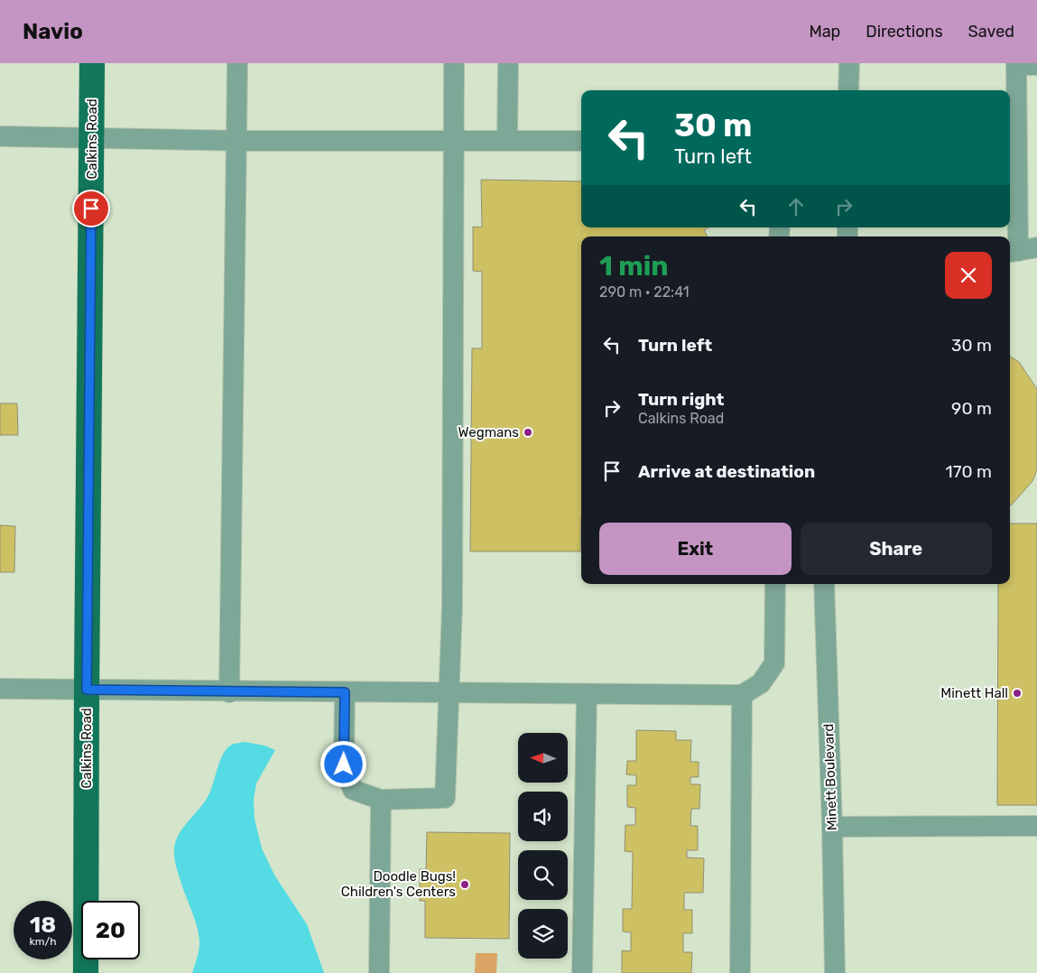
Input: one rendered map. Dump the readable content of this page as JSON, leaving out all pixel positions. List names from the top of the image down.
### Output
{
  "streets": {
    "main road": ["Calkins Road"],
    "street": ["Minett Boulevard"]
  },
  "places": ["Wegmans", "Minett Hall", "Doodle Bugs! Children's Centers"],
  "north": "left",
  "page": {
    "header": "Navio",
    "nav": ["Map", "Directions", "Saved"],
    "turn": ["30 m", "Turn left"],
    "heading": ["1 min", "290 m · 22:41"],
    "list": [
      {
        "name": "Turn left",
        "value": "30 m"
      },
      {
        "name": "Turn right",
        "note": "Calkins Road",
        "value": "90 m"
      },
      {
        "name": "Arrive at destination",
        "value": "170 m"
      }
    ],
    "buttons": ["Exit", "Share"],
    "speed": "18 km/h",
    "limit": "20"
  }
}
